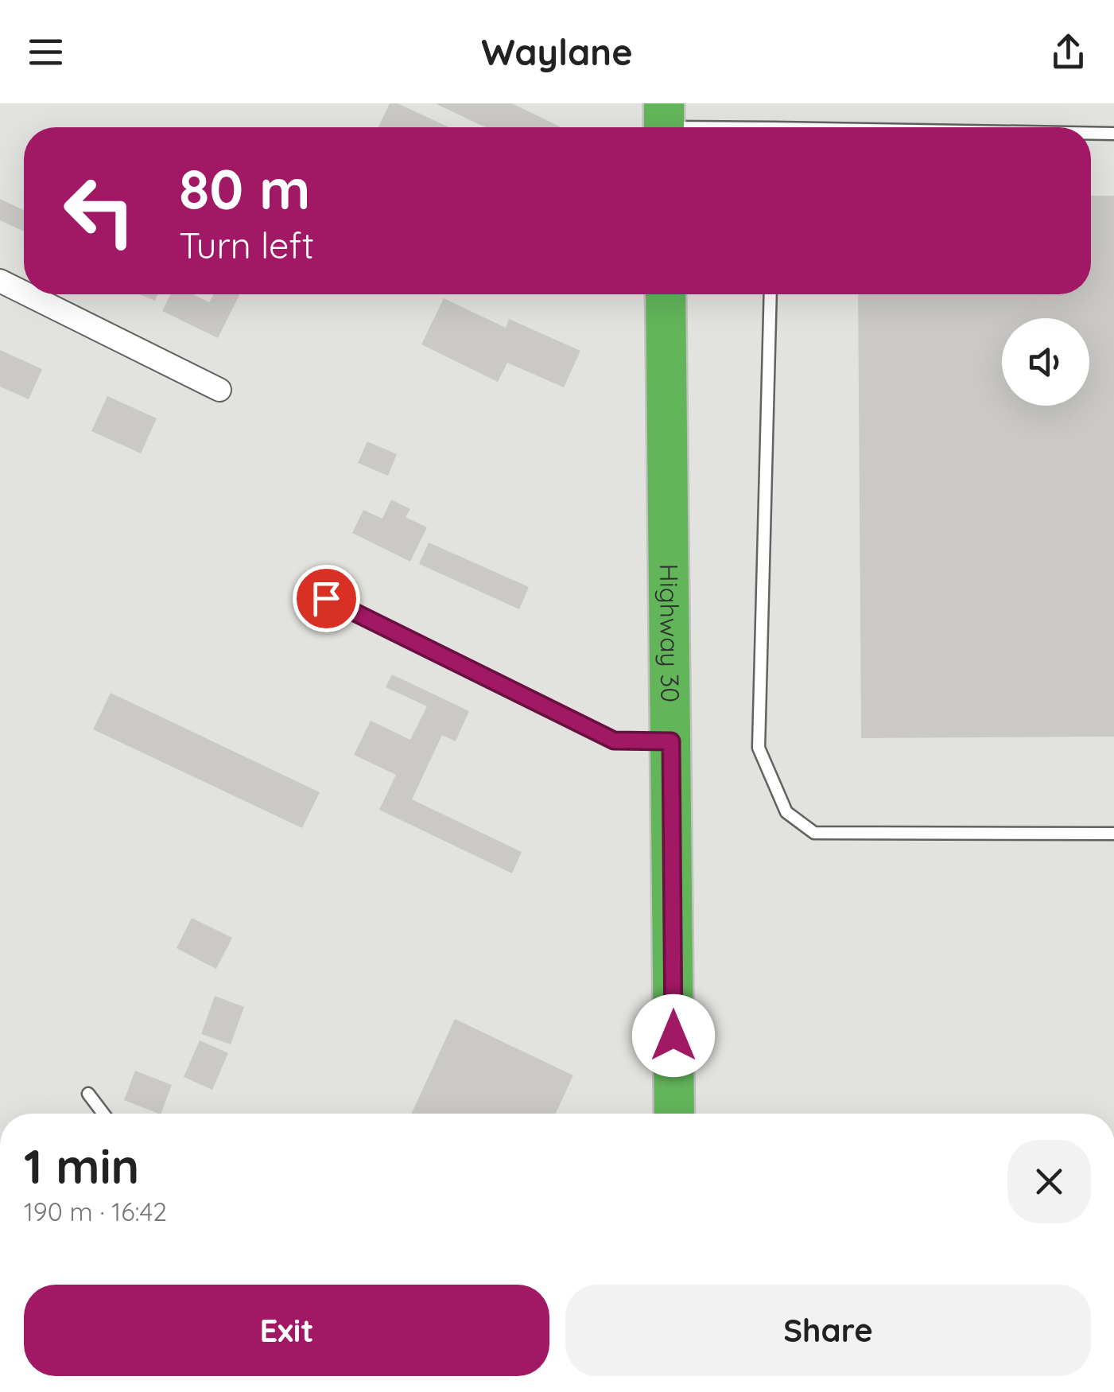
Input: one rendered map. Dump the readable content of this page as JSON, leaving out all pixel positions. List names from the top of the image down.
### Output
{
  "streets": {
    "highway": ["Highway 30"]
  },
  "page": {
    "header": "Waylane",
    "turn": ["80 m", "Turn left"],
    "heading": ["1 min", "190 m · 16:42"],
    "buttons": ["Exit", "Share"]
  }
}
